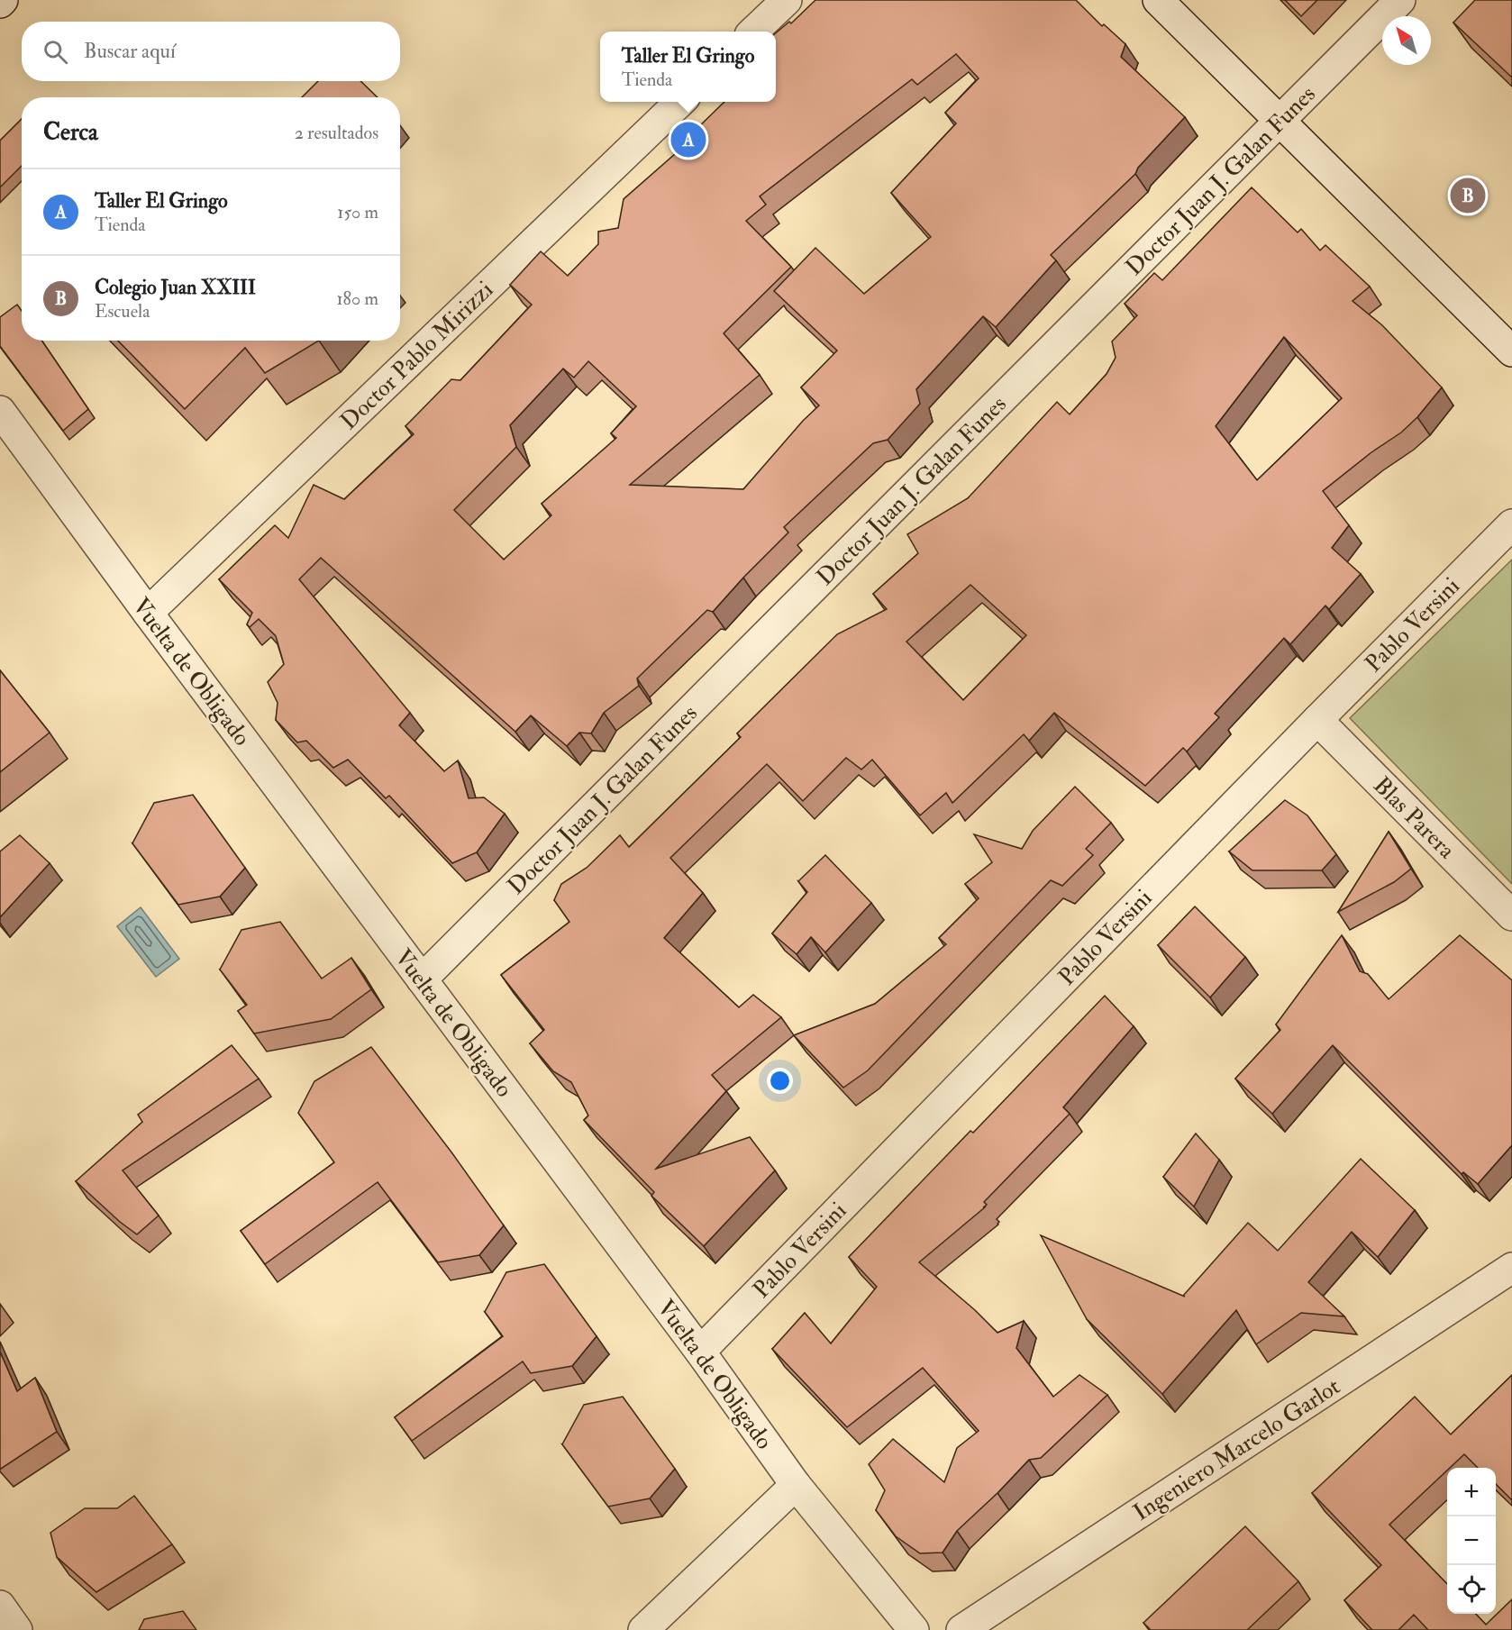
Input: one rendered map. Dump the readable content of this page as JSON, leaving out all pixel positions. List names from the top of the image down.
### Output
{
  "streets": {
    "street": [
      "Doctor Juan J. Galan Funes",
      "Doctor Pablo Mirizzi",
      "Pablo Versini",
      "Vuelta de Obligado",
      "Blas Parera",
      "Ingeniero Marcelo Garlot"
    ]
  },
  "crossings": [
    ["Doctor Juan J. Galan Funes", "Vuelta de Obligado"],
    ["Doctor Pablo Mirizzi", "Vuelta de Obligado"],
    ["Pablo Versini", "Vuelta de Obligado"],
    ["Pablo Versini", "Blas Parera"]
  ],
  "north": "top left",
  "page": {
    "search": "Buscar aquí",
    "popup": ["Taller El Gringo", "Tienda"],
    "heading": ["Cerca", "2 resultados"],
    "pins": ["A", "B"],
    "list": [
      {
        "mark": "A",
        "name": "Taller El Gringo",
        "note": "Tienda",
        "value": "150 m"
      },
      {
        "mark": "B",
        "name": "Colegio Juan XXIII",
        "note": "Escuela",
        "value": "180 m"
      }
    ],
    "map_buttons": ["+", "−"]
  }
}
